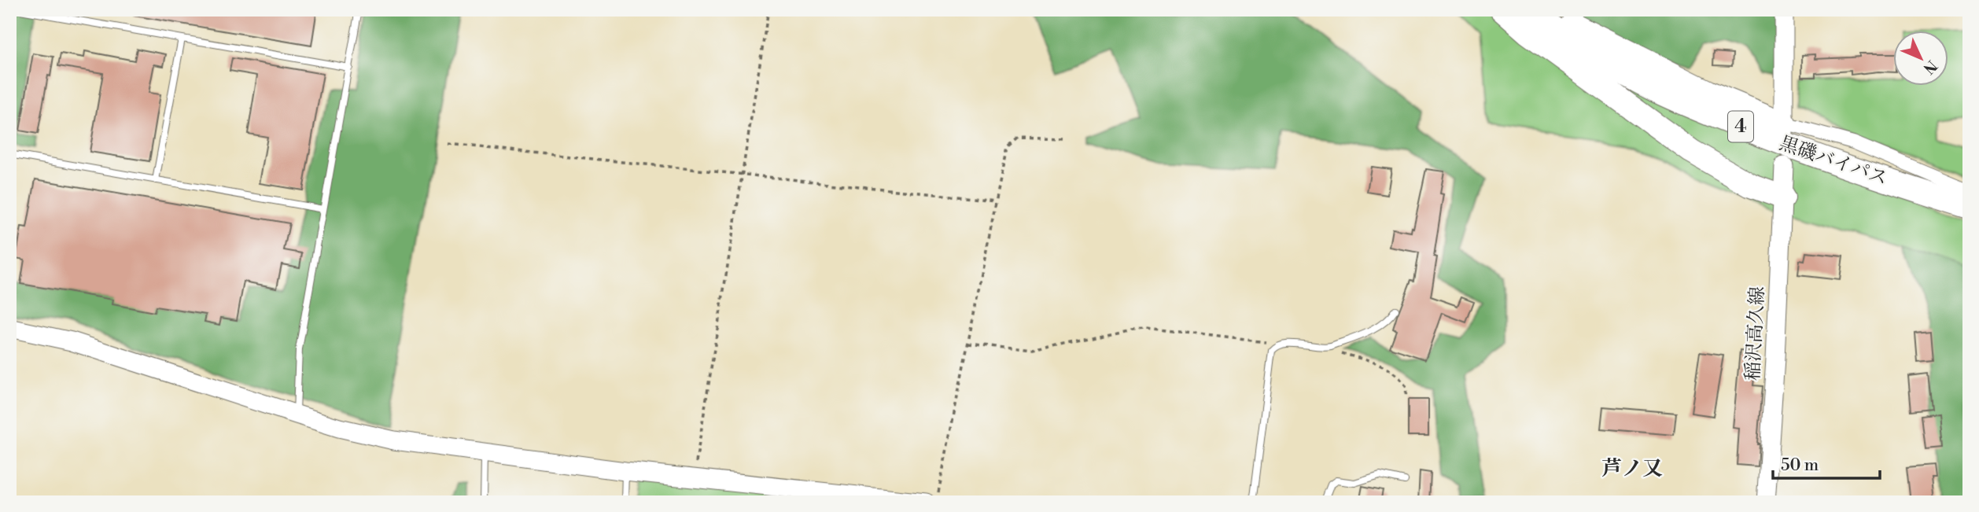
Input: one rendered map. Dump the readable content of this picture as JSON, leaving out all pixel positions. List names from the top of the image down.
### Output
{
  "streets": {
    "highway": ["4", "黒磯バイパス"],
    "street": ["稲沢高久線"]
  },
  "crossings": [
    ["4", "稲沢高久線"]
  ],
  "districts": ["芦ノ又"],
  "scale_bar": "50 m",
  "north": "bottom right"
}
